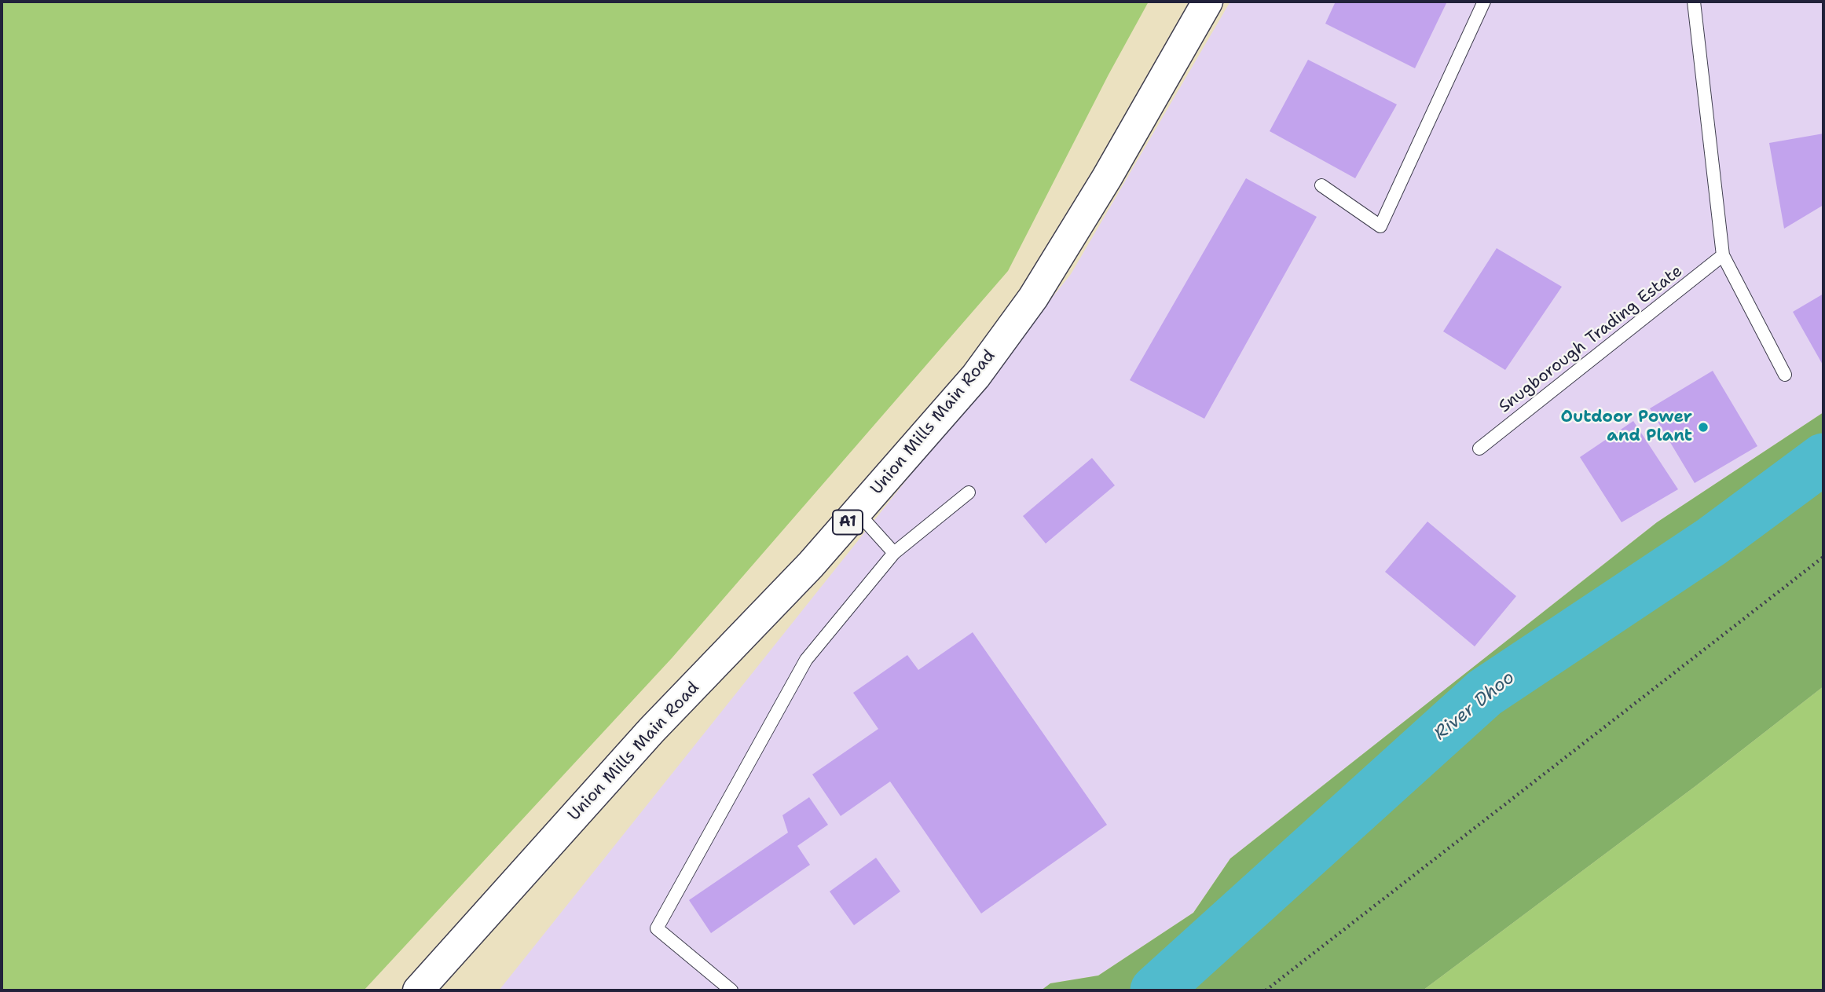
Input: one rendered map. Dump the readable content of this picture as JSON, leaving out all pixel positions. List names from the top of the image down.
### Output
{
  "streets": {
    "highway": ["Union Mills Main Road", "A1"],
    "lane": ["Snugborough Trading Estate"]
  },
  "water": ["River Dhoo"],
  "places": ["Outdoor Power and Plant"]
}
